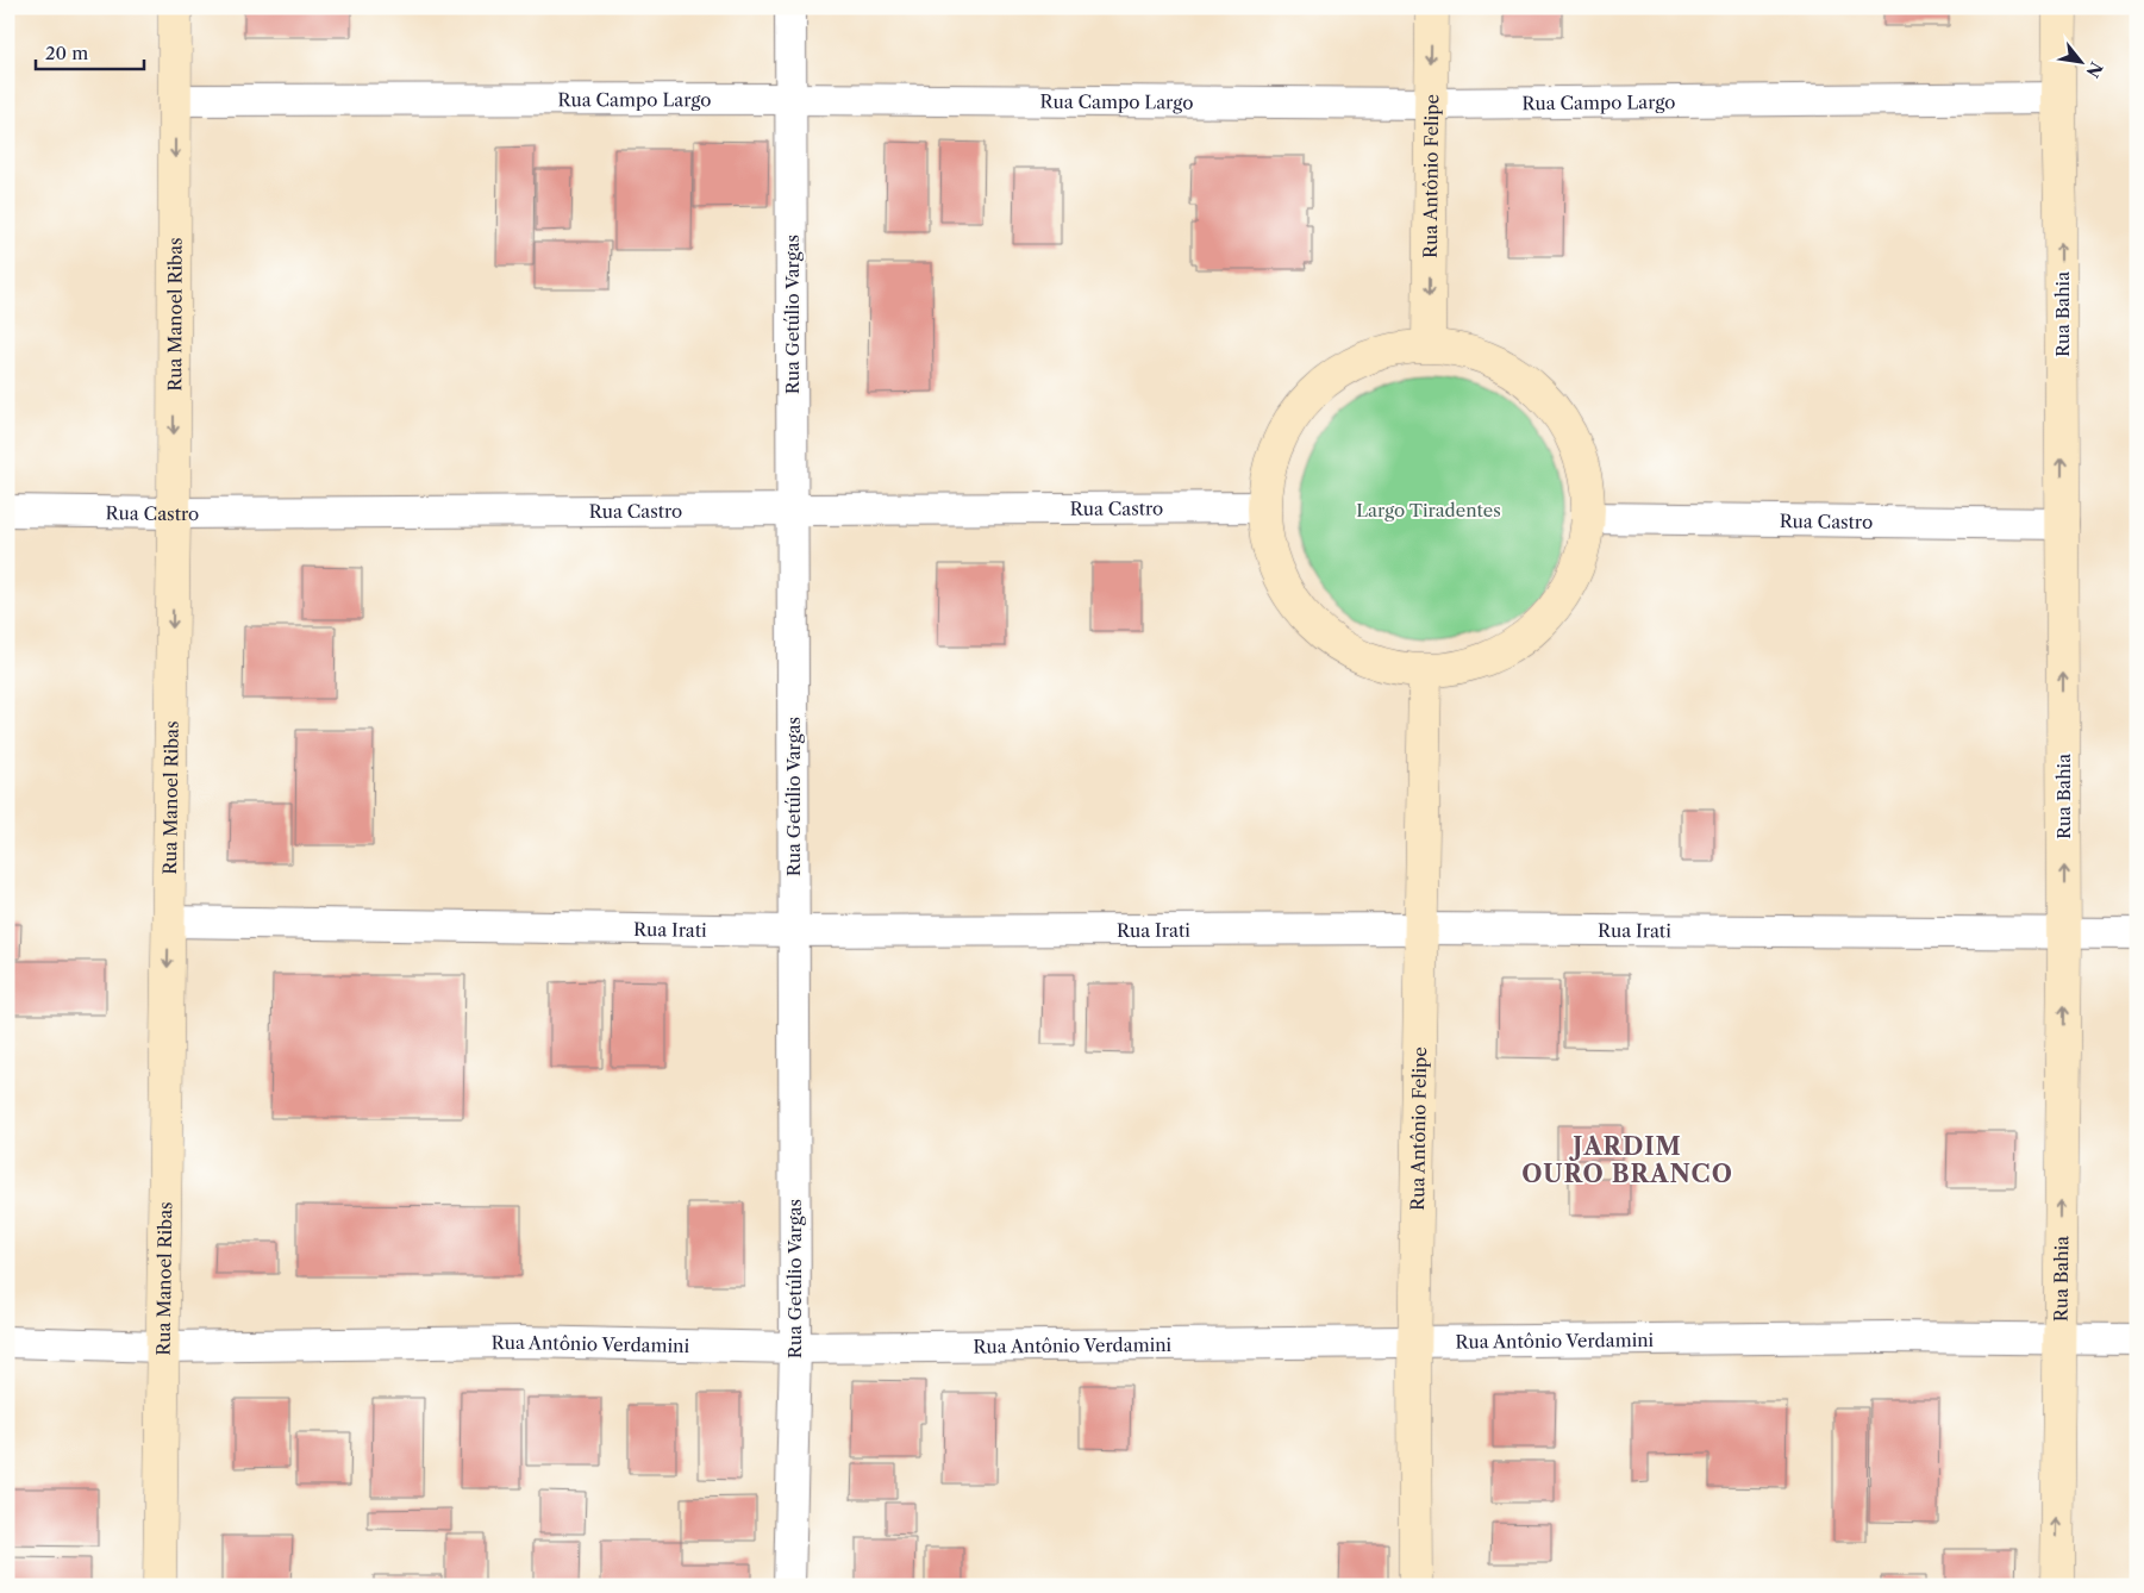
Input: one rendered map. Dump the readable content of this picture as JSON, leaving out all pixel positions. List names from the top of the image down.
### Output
{
  "streets": {
    "street": [
      "Rua Campo Largo",
      "Rua Antônio Felipe",
      "Rua Manoel Ribas",
      "Rua Getúlio Vargas",
      "Rua Bahia",
      "Rua Castro",
      "Rua Irati",
      "Rua Antônio Verdamini"
    ]
  },
  "crossings": [
    ["Rua Campo Largo", "Rua Antônio Felipe"],
    ["Rua Campo Largo", "Rua Manoel Ribas"],
    ["Rua Campo Largo", "Rua Getúlio Vargas"],
    ["Rua Campo Largo", "Rua Bahia"],
    ["Rua Antônio Felipe", "Rua Irati"],
    ["Rua Antônio Felipe", "Rua Antônio Verdamini"],
    ["Rua Manoel Ribas", "Rua Castro"],
    ["Rua Manoel Ribas", "Rua Irati"],
    ["Rua Manoel Ribas", "Rua Antônio Verdamini"],
    ["Rua Getúlio Vargas", "Rua Castro"],
    ["Rua Getúlio Vargas", "Rua Irati"],
    ["Rua Getúlio Vargas", "Rua Antônio Verdamini"],
    ["Rua Bahia", "Rua Castro"],
    ["Rua Bahia", "Rua Irati"],
    ["Rua Bahia", "Rua Antônio Verdamini"]
  ],
  "one_way": ["Rua Manoel Ribas", "Rua Bahia"],
  "districts": ["JARDIM OURO BRANCO"],
  "parks": ["Largo Tiradentes"],
  "scale_bar": "20 m",
  "north": "bottom right"
}
